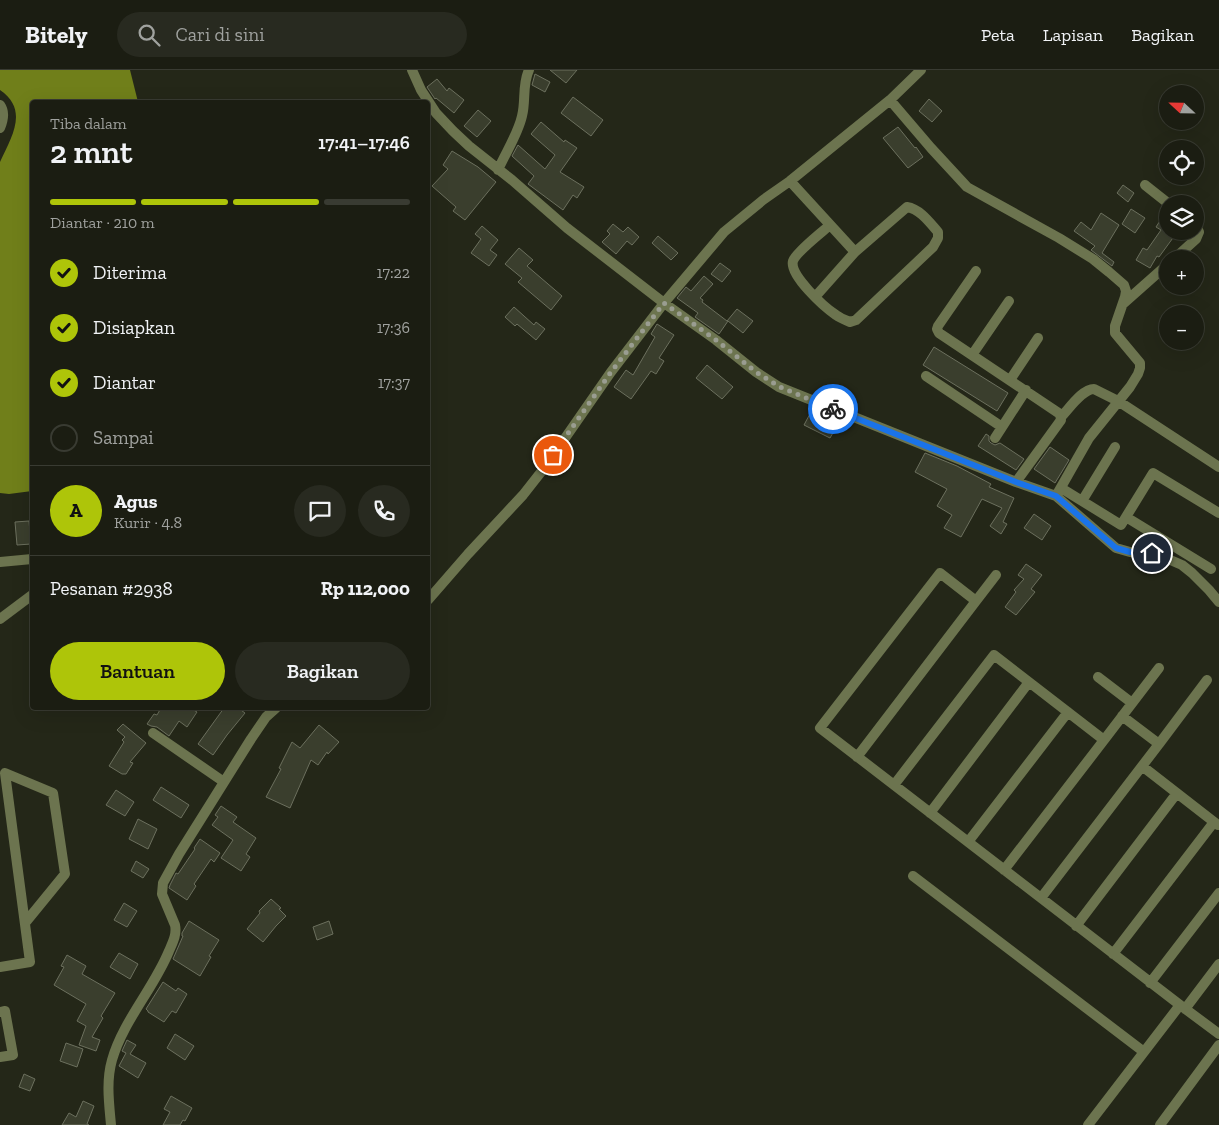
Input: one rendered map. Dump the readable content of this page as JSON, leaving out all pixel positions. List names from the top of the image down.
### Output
{
  "north": "left",
  "page": {
    "header": "Bitely",
    "search": "Cari di sini",
    "nav": ["Peta", "Lapisan", "Bagikan"],
    "map_buttons": ["+", "−"],
    "heading": ["2 mnt", "Tiba dalam", "17:41–17:46"],
    "panel": [
      "Agus",
      "Kurir · 4.8",
      "Pesanan #2938",
      "Rp 112,000"
    ],
    "bar": "Diantar · 210 m",
    "list": [
      ["Diterima", "17:22"],
      ["Disiapkan", "17:36"],
      ["Diantar", "17:37"],
      "Sampai"
    ],
    "round": "A",
    "buttons": ["Bantuan", "Bagikan"]
  }
}
